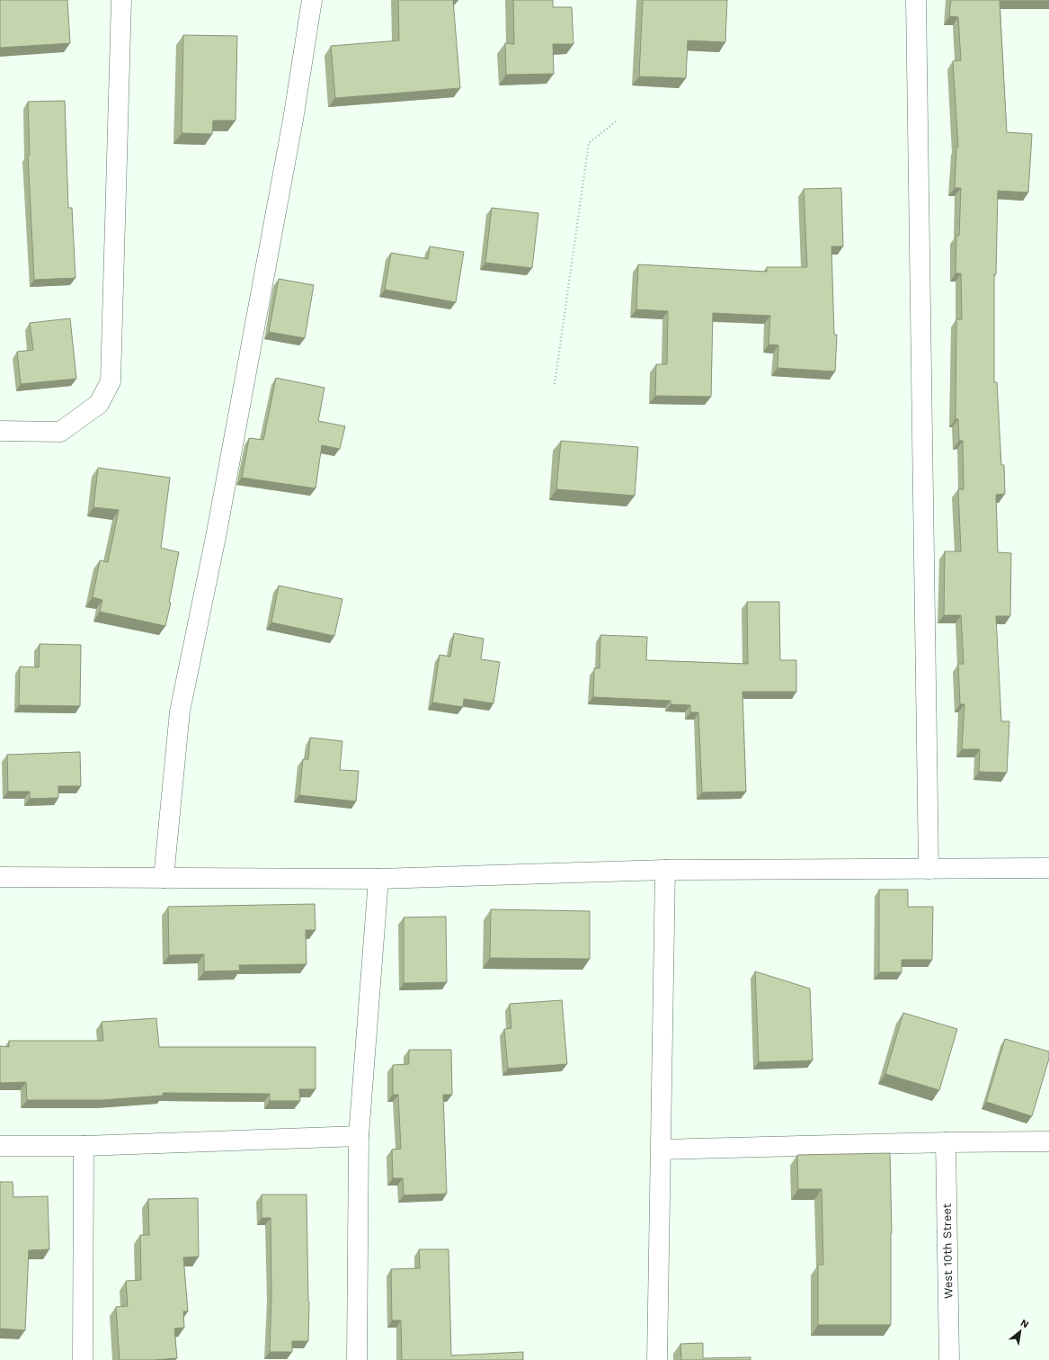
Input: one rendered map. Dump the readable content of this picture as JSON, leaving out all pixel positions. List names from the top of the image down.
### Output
{
  "streets": {
    "street": ["West 10th Street"]
  },
  "north": "top right"
}
